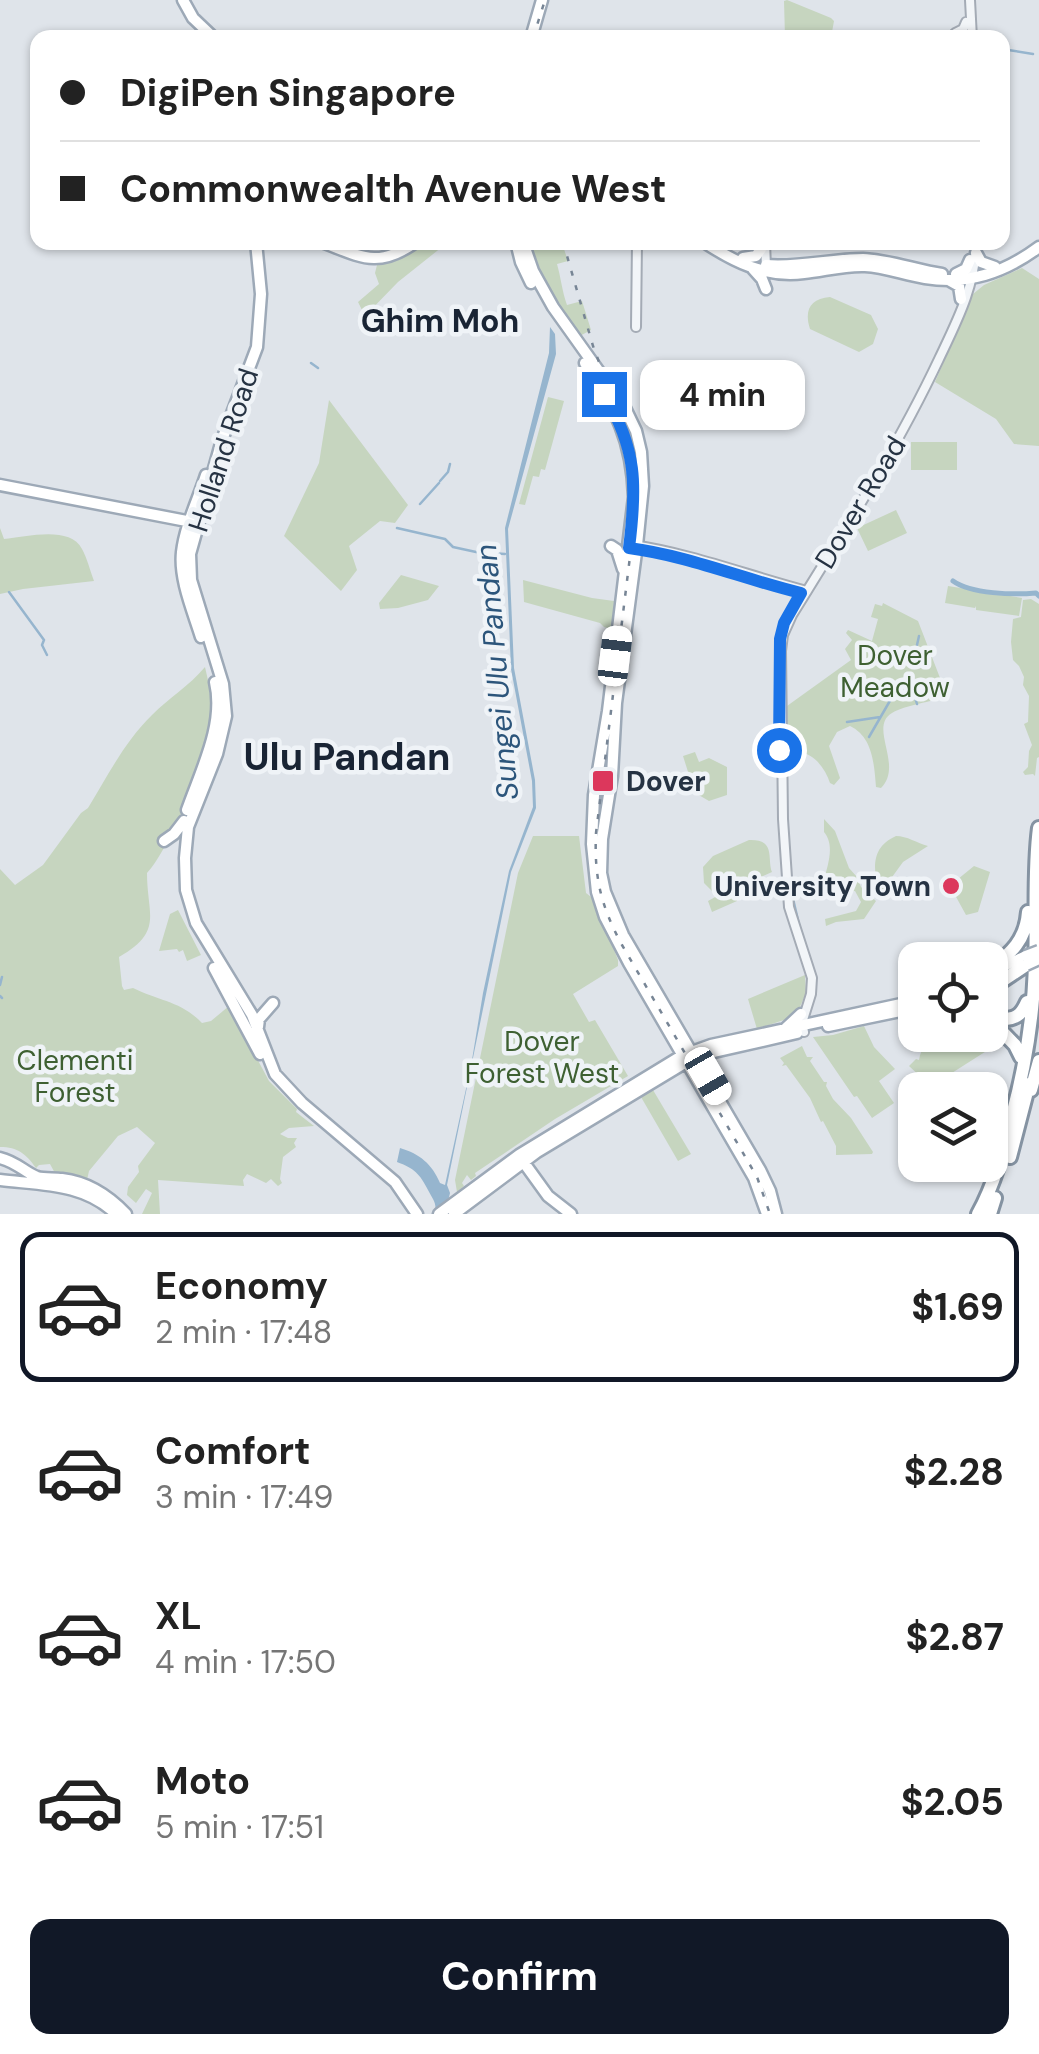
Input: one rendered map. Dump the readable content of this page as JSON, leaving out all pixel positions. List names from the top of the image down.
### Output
{
  "streets": {
    "main road": ["Holland Road"],
    "street": ["Dover Road"]
  },
  "districts": ["Ghim Moh", "Ulu Pandan"],
  "water": ["Sungei Ulu Pandan"],
  "parks": ["Dover Meadow", "Dover Forest West", "Clementi Forest"],
  "places": {
    "transit": ["Dover"],
    "other": ["University Town"]
  },
  "page": {
    "banner": ["DigiPen Singapore", "Commonwealth Avenue West"],
    "bubble": "4 min",
    "list": [
      {
        "name": "Economy",
        "note": "2 min · 17:48",
        "value": "$1.69"
      },
      {
        "name": "Comfort",
        "note": "3 min · 17:49",
        "value": "$2.28"
      },
      {
        "name": "XL",
        "note": "4 min · 17:50",
        "value": "$2.87"
      },
      {
        "name": "Moto",
        "note": "5 min · 17:51",
        "value": "$2.05"
      }
    ],
    "buttons": "Confirm"
  }
}
